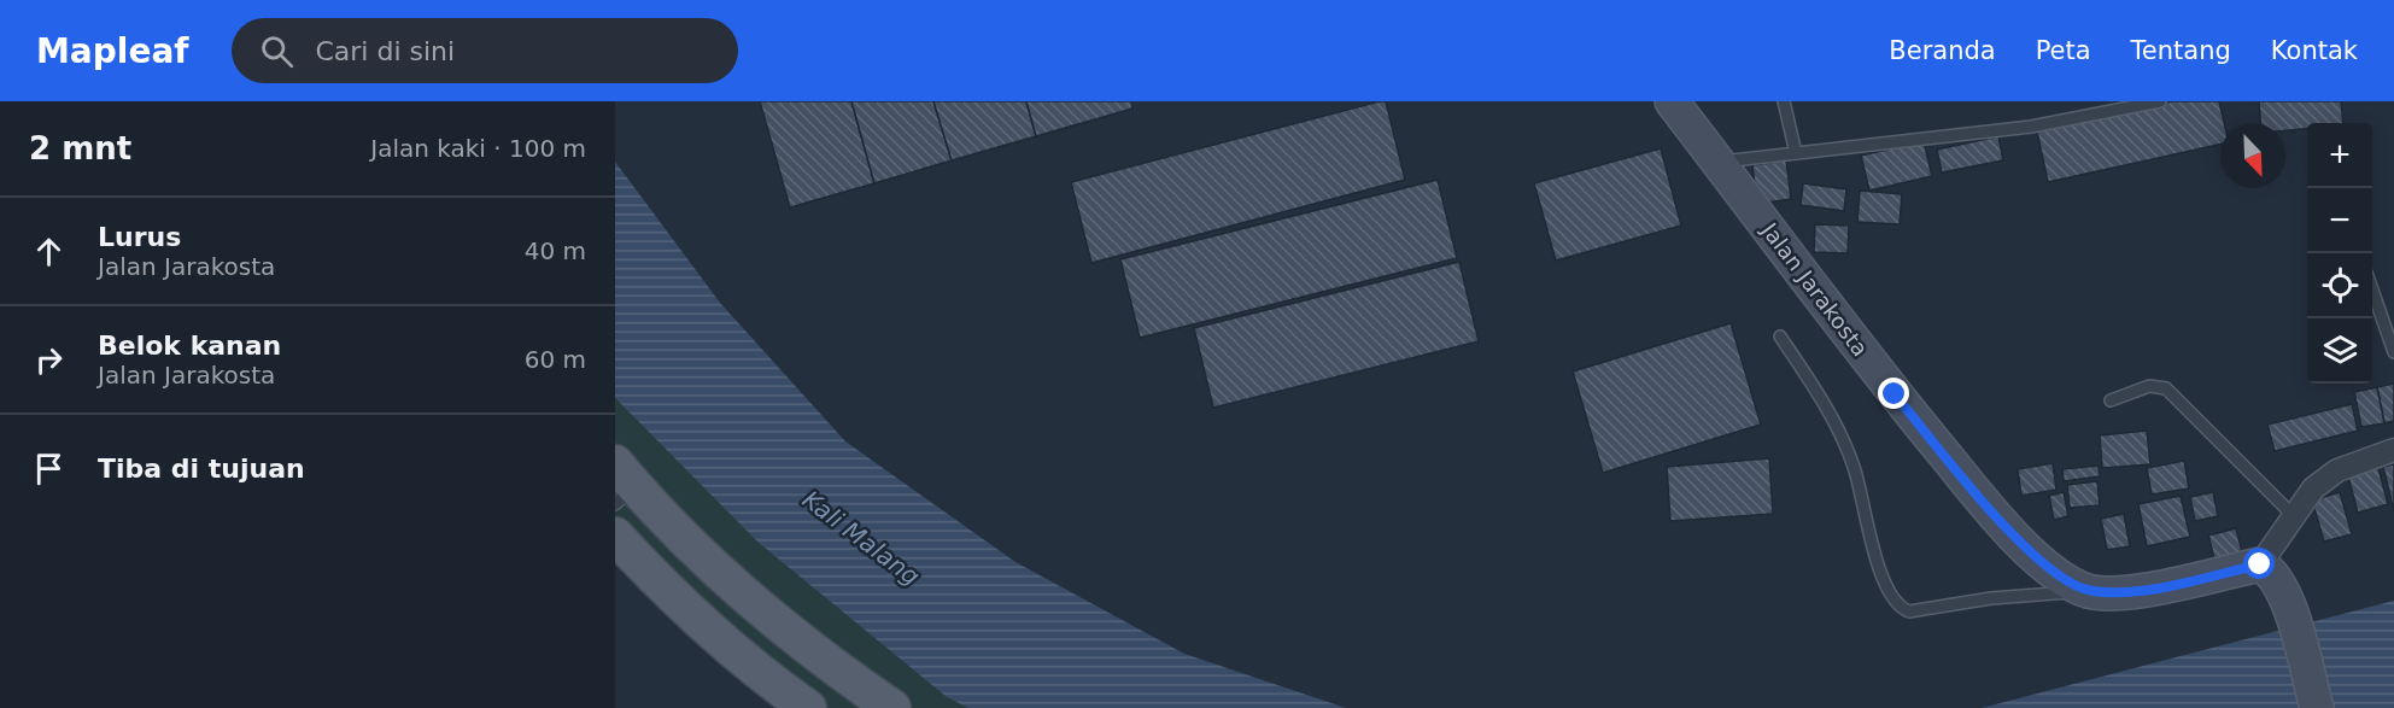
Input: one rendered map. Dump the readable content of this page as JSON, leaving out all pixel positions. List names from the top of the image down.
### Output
{
  "streets": {
    "street": ["Jalan Jarakosta"]
  },
  "water": ["Kali Malang"],
  "north": "bottom right",
  "page": {
    "header": "Mapleaf",
    "search": "Cari di sini",
    "nav": [
      "Beranda",
      "Peta",
      "Tentang",
      "Kontak"
    ],
    "heading": ["2 mnt", "Jalan kaki · 100 m"],
    "map_buttons": ["+", "−"],
    "list": [
      ["Lurus", "Jalan Jarakosta", "40 m"],
      ["Belok kanan", "Jalan Jarakosta", "60 m"],
      "Tiba di tujuan"
    ]
  }
}
